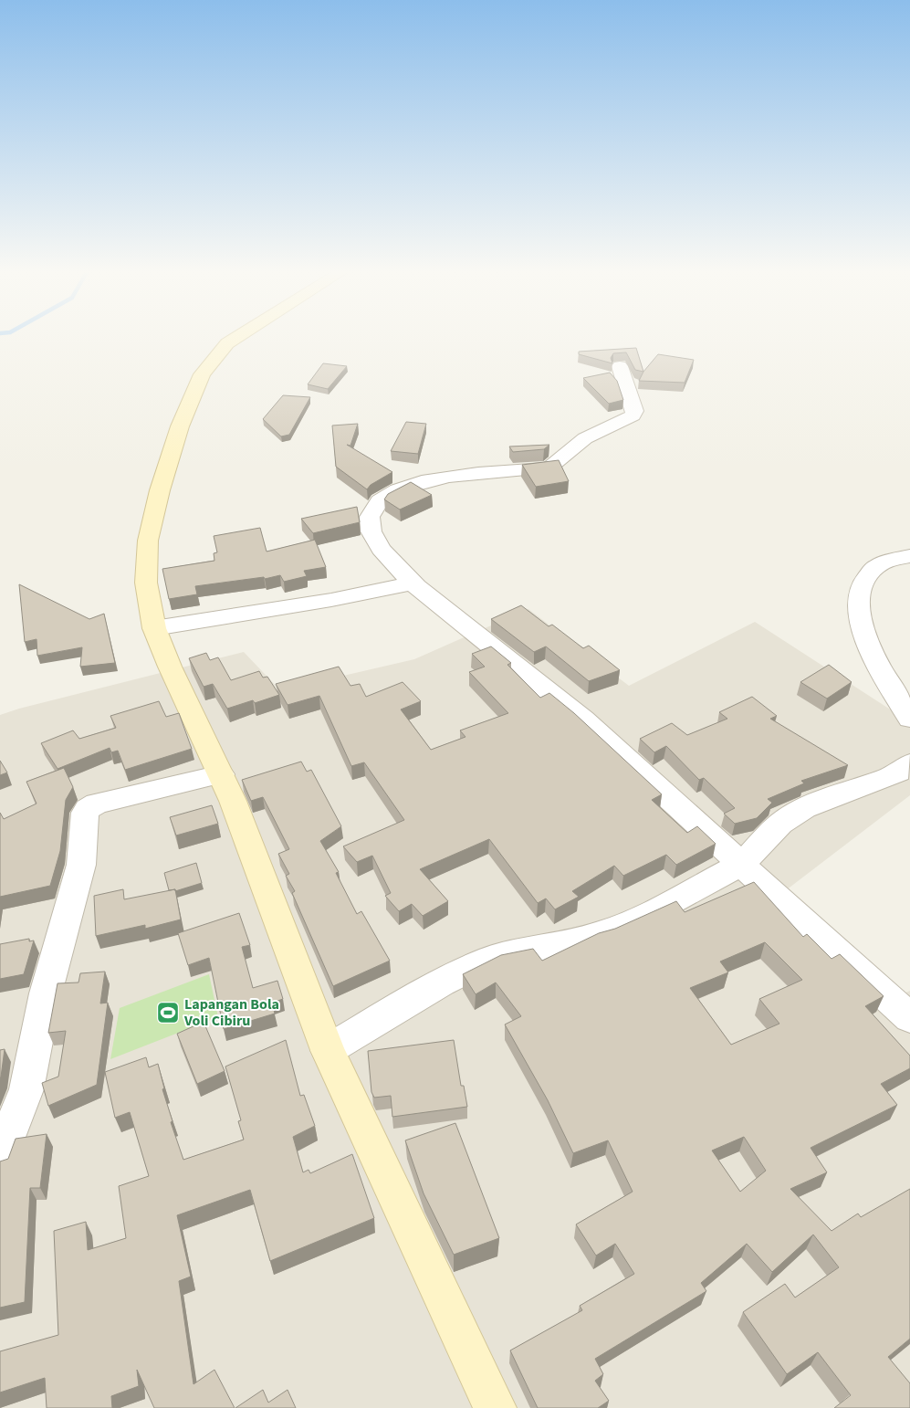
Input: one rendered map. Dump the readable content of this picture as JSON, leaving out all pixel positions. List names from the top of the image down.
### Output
{
  "places": {
    "sports": ["Lapangan Bola Voli Cibiru"]
  }
}
